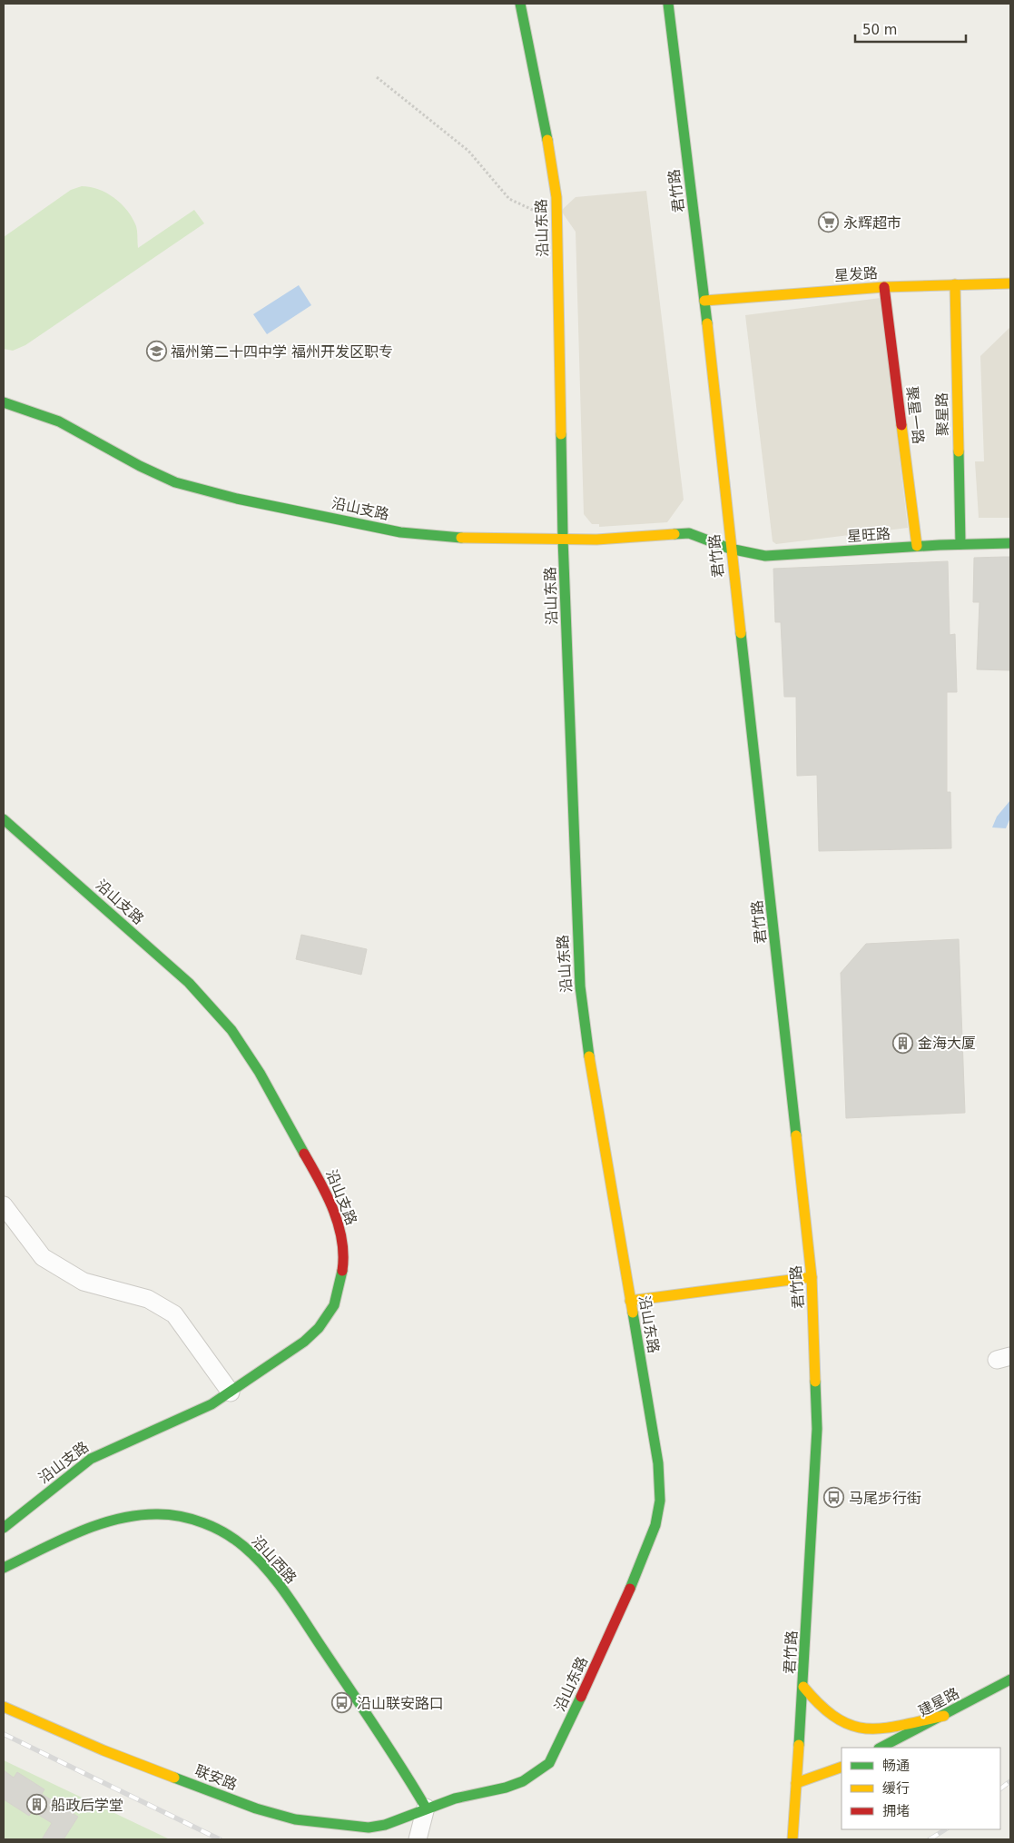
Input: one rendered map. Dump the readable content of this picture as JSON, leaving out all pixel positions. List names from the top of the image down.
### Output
{
  "streets": {
    "street": [
      "君竹路",
      "沿山东路",
      "星发路",
      "聚星路",
      "聚星一路",
      "沿山支路",
      "星旺路",
      "沿山西路",
      "建星路",
      "联安路"
    ]
  },
  "crossings": [
    ["君竹路", "星发路"],
    ["君竹路", "沿山支路"],
    ["君竹路", "星旺路"],
    ["沿山东路", "沿山支路"],
    ["沿山东路", "沿山西路"],
    ["沿山东路", "联安路"],
    ["星发路", "聚星路"],
    ["星发路", "聚星一路"],
    ["聚星路", "星旺路"],
    ["聚星一路", "星旺路"],
    ["沿山支路", "星旺路"],
    ["沿山西路", "联安路"]
  ],
  "places": {
    "supermarket": ["永辉超市"],
    "school or university": ["福州第二十四中学 福州开发区职专"],
    "building": ["金海大厦", "船政后学堂"],
    "bus stop": ["马尾步行街", "沿山联安路口"]
  },
  "legend": ["畅通", "缓行", "拥堵"],
  "scale_bar": "50 m"
}
